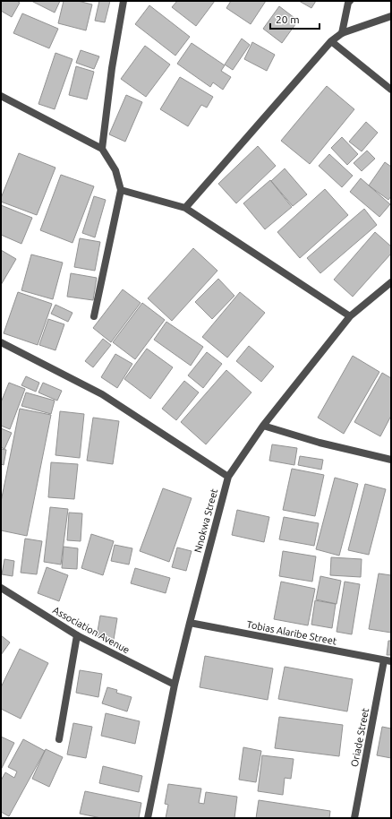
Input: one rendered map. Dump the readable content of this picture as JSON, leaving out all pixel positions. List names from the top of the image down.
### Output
{
  "streets": {
    "street": [
      "Nnokwa Street",
      "Association Avenue",
      "Tobias Alaribe Street",
      "Oriade Street"
    ]
  },
  "crossings": [
    ["Nnokwa Street", "Association Avenue"],
    ["Nnokwa Street", "Tobias Alaribe Street"],
    ["Tobias Alaribe Street", "Oriade Street"]
  ],
  "scale_bar": "20 m"
}
